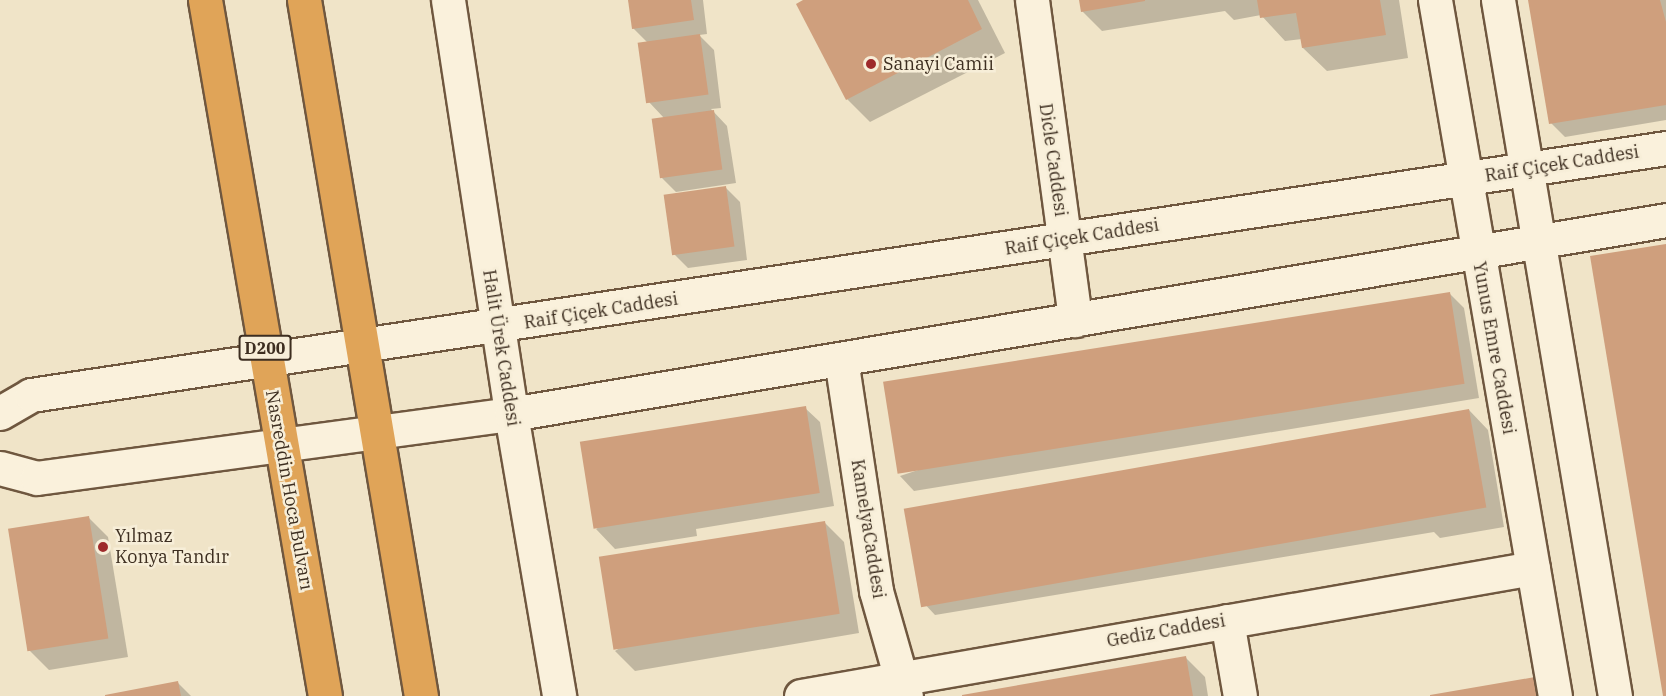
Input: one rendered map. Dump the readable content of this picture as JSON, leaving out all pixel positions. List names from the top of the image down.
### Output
{
  "streets": {
    "highway": ["D200", "Nasreddin Hoca Bulvarı"],
    "street": [
      "Dicle Caddesi",
      "Raif Çiçek Caddesi",
      "Halit Ürek Caddesi",
      "Yunus Emre Caddesi",
      "KamelyaCaddesi",
      "Gediz Caddesi"
    ]
  },
  "crossings": [
    ["Dicle Caddesi", "Raif Çiçek Caddesi"],
    ["Raif Çiçek Caddesi", "Halit Ürek Caddesi"],
    ["Raif Çiçek Caddesi", "Yunus Emre Caddesi"],
    ["Raif Çiçek Caddesi", "Nasreddin Hoca Bulvarı"],
    ["Yunus Emre Caddesi", "Gediz Caddesi"],
    ["KamelyaCaddesi", "Gediz Caddesi"]
  ],
  "places": ["Sanayi Camii", "Yılmaz Konya Tandır"]
}
